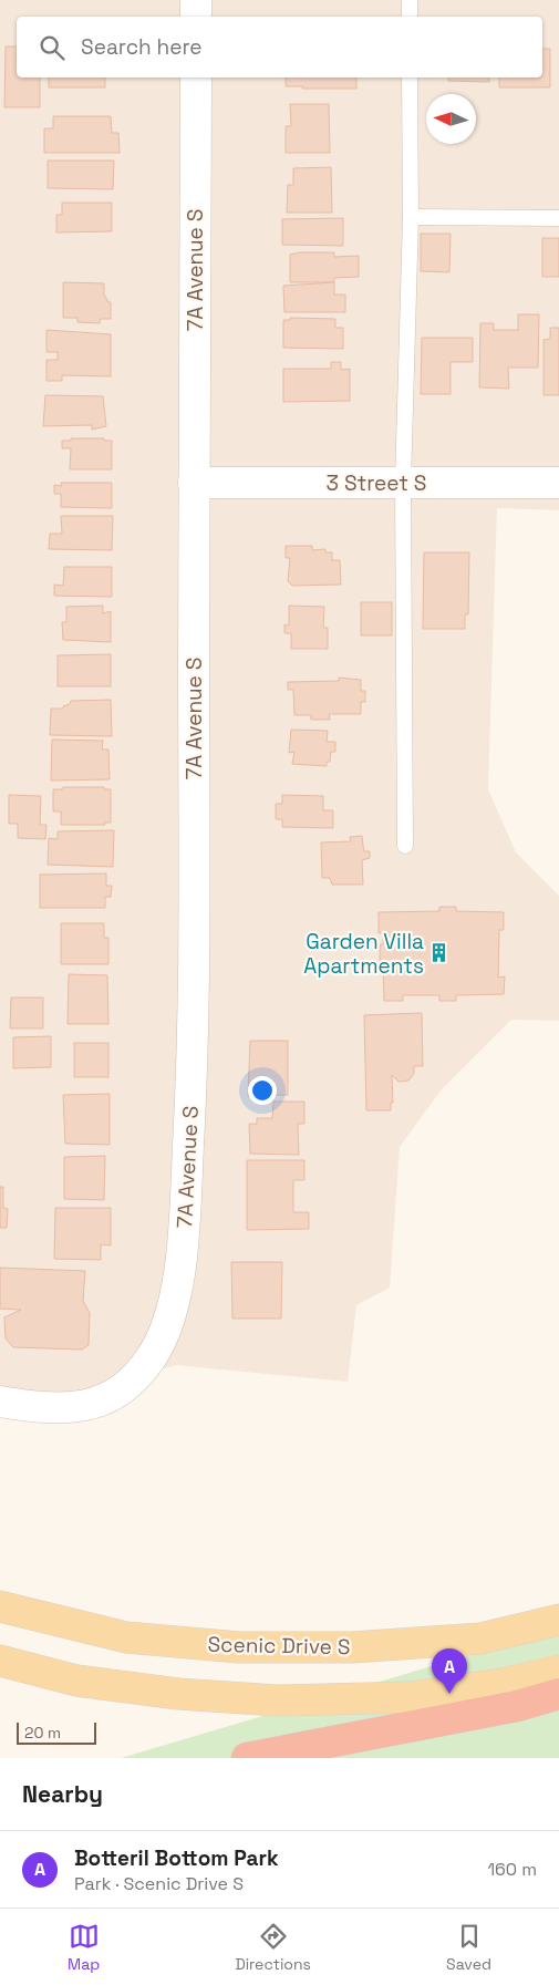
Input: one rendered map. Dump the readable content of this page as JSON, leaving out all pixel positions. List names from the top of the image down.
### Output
{
  "streets": {
    "main road": ["Scenic Drive S"],
    "street": ["7A Avenue S", "3 Street S"]
  },
  "crossings": [
    ["7A Avenue S", "3 Street S"]
  ],
  "places": {
    "building": ["Garden Villa Apartments"]
  },
  "scale_bar": "20 m",
  "north": "left",
  "page": {
    "search": "Search here",
    "pins": "A",
    "scale": "20 m",
    "heading": "Nearby",
    "list": [
      {
        "mark": "A",
        "name": "Botteril Bottom Park",
        "note": "Park · Scenic Drive S",
        "value": "160 m"
      }
    ],
    "nav": ["Map", "Directions", "Saved"]
  }
}
